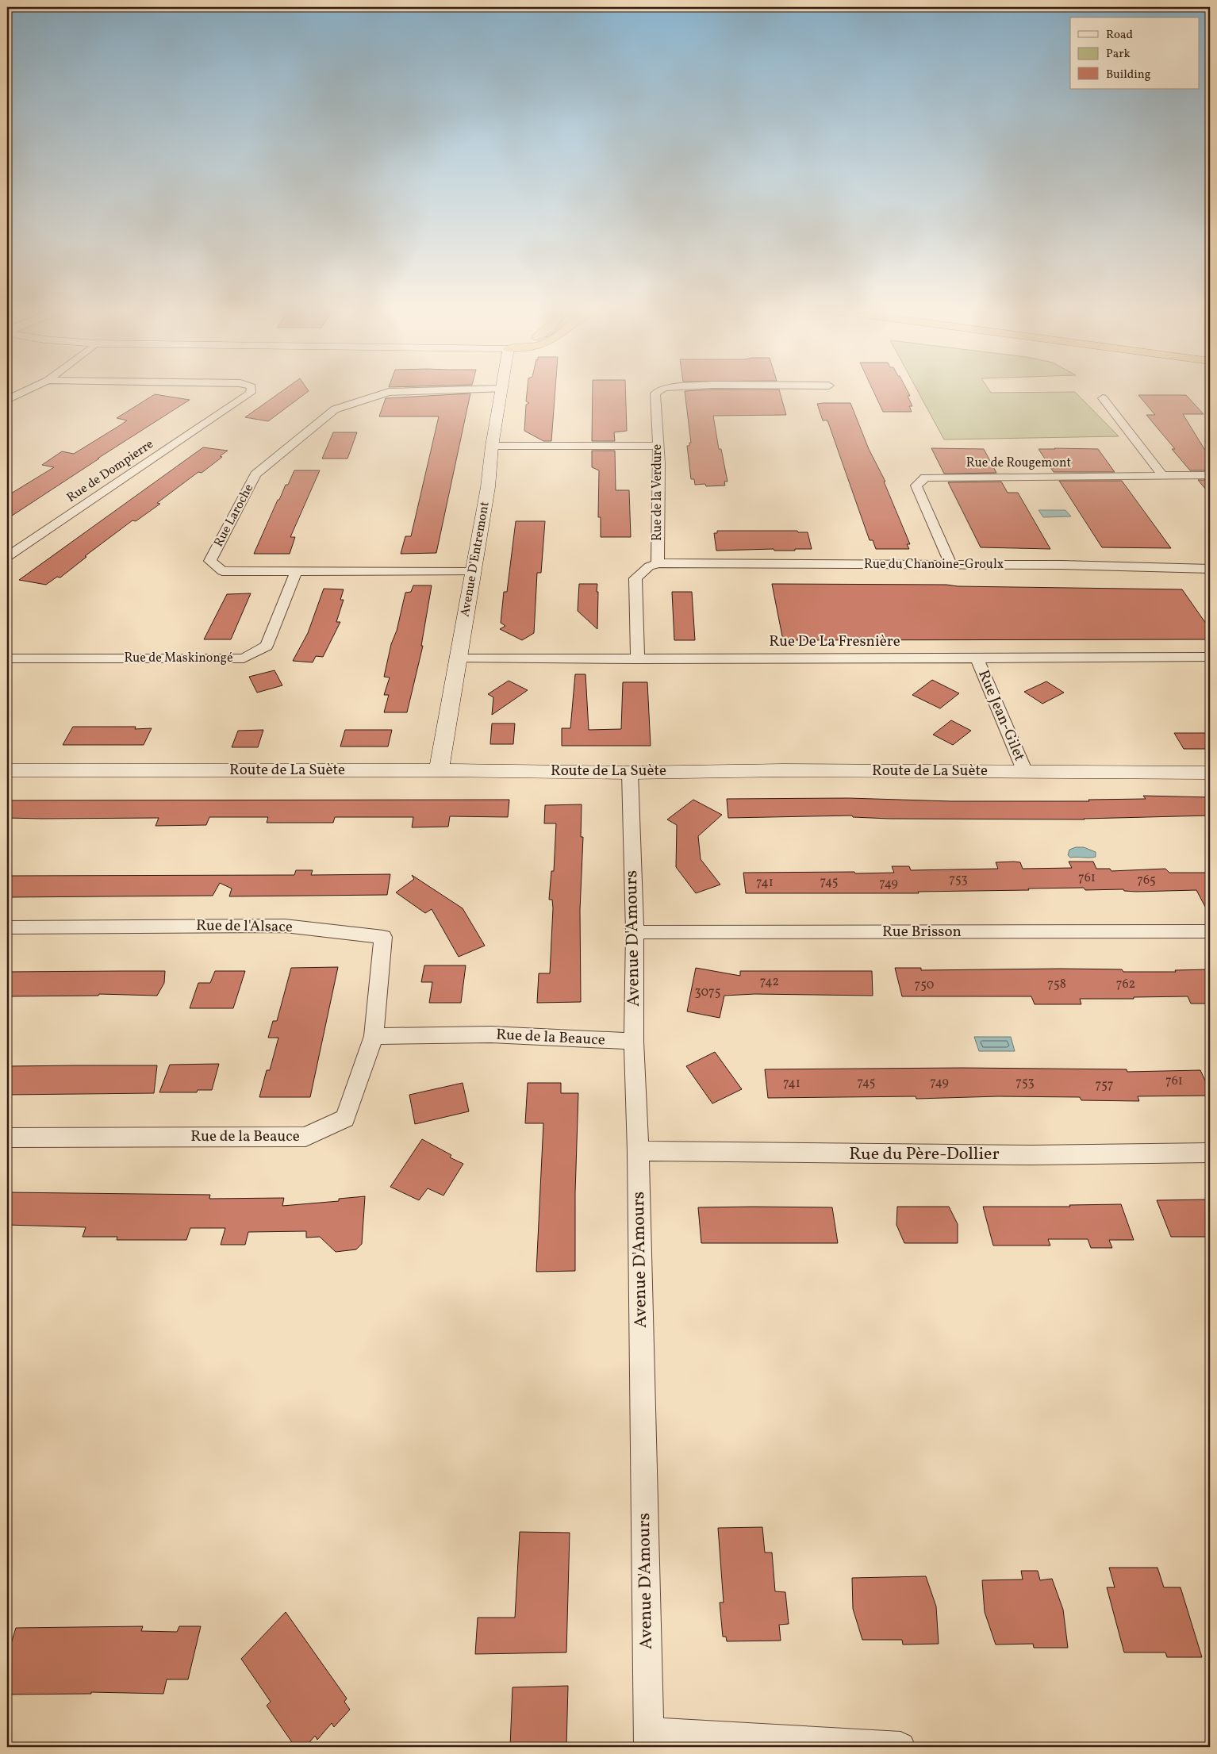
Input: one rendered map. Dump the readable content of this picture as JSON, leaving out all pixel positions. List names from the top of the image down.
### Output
{
  "streets": {
    "street": [
      "Rue de Rougemont",
      "Rue de Dompierre",
      "Rue de la Verdure",
      "Rue Laroche",
      "Avenue D'Entremont",
      "Rue du Chanoine-Groulx",
      "Rue De La Fresnière",
      "Rue de Maskinongé",
      "Rue Jean-Gilet",
      "Route de La Suète",
      "Rue de l'Alsace",
      "Rue Brisson",
      "Avenue D'Amours",
      "Rue de la Beauce",
      "Rue du Père-Dollier"
    ]
  },
  "crossings": [
    ["Rue de Rougemont", "Rue du Chanoine-Groulx"],
    ["Rue de la Verdure", "Rue du Chanoine-Groulx"],
    ["Rue de la Verdure", "Rue De La Fresnière"],
    ["Rue Laroche", "Avenue D'Entremont"],
    ["Rue Laroche", "Rue de Maskinongé"],
    ["Avenue D'Entremont", "Rue De La Fresnière"],
    ["Avenue D'Entremont", "Route de La Suète"],
    ["Rue De La Fresnière", "Rue Jean-Gilet"],
    ["Rue Jean-Gilet", "Route de La Suète"],
    ["Route de La Suète", "Avenue D'Amours"],
    ["Rue de l'Alsace", "Rue de la Beauce"],
    ["Rue Brisson", "Avenue D'Amours"],
    ["Avenue D'Amours", "Rue de la Beauce"],
    ["Avenue D'Amours", "Rue du Père-Dollier"]
  ],
  "house_numbers": [
    "761",
    "753",
    "765",
    "745",
    "741",
    "749",
    "742",
    "758",
    "762",
    "750",
    "3075",
    "761",
    "745",
    "749",
    "753",
    "741",
    "757"
  ],
  "legend": ["Road", "Park", "Building"]
}
